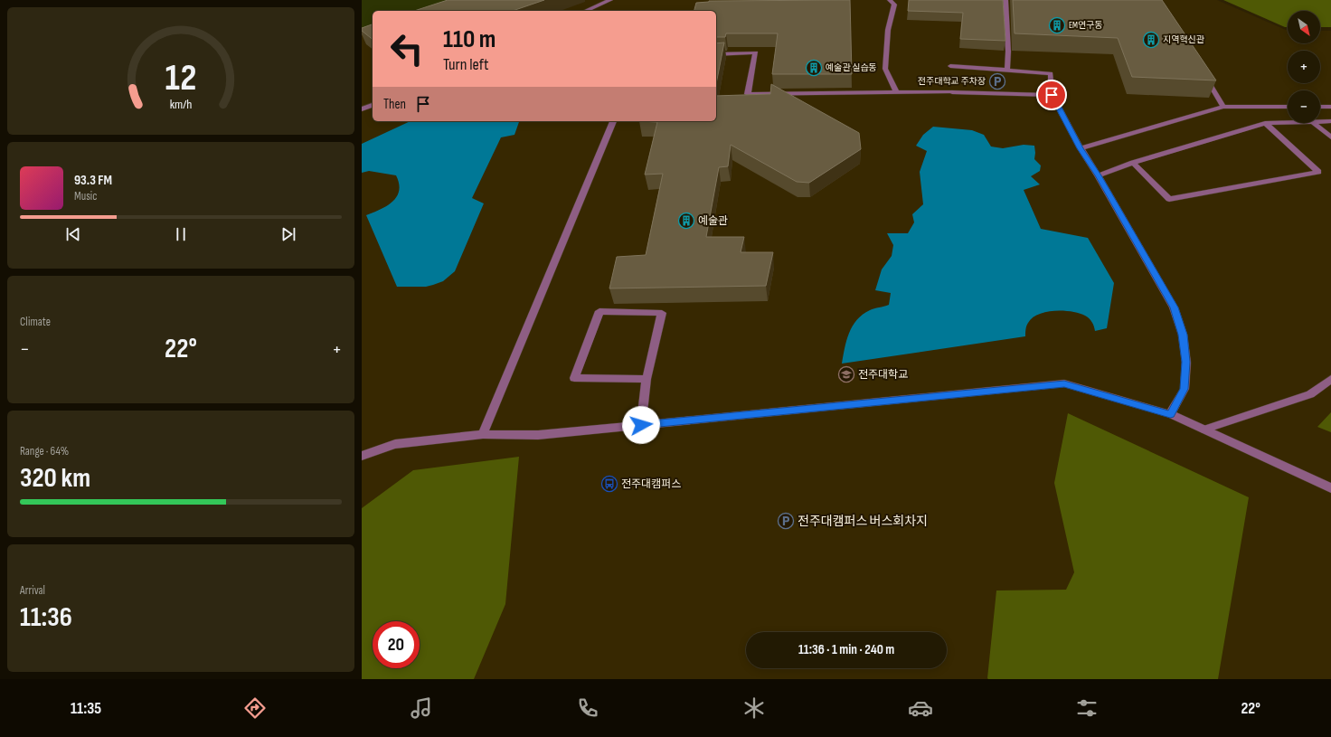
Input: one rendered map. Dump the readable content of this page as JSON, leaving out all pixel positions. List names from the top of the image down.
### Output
{
  "places": {
    "building": [
      "EM연구동",
      "지역혁신관",
      "예술관 실습동",
      "예술관"
    ],
    "parking": ["전주대학교 주차장", "전주대캠퍼스 버스회차지"],
    "school or university": ["전주대학교"],
    "bus stop": ["전주대캠퍼스"]
  },
  "north": "bottom right",
  "page": {
    "map_buttons": ["+", "−"],
    "turn": ["110 m", "Turn left"],
    "then": "Then",
    "song": ["93.3 FM", "Music"],
    "tile": [
      "Climate",
      ["Range · 64%", "320 km"],
      ["Arrival", "11:36"]
    ],
    "heat": ["−", "22°", "+"],
    "limit": "20",
    "trip": "11:36 · 1 min · 240 m",
    "tabs": ["11:35", "22°"],
    "gauge": ["12", "km/h"]
  }
}
